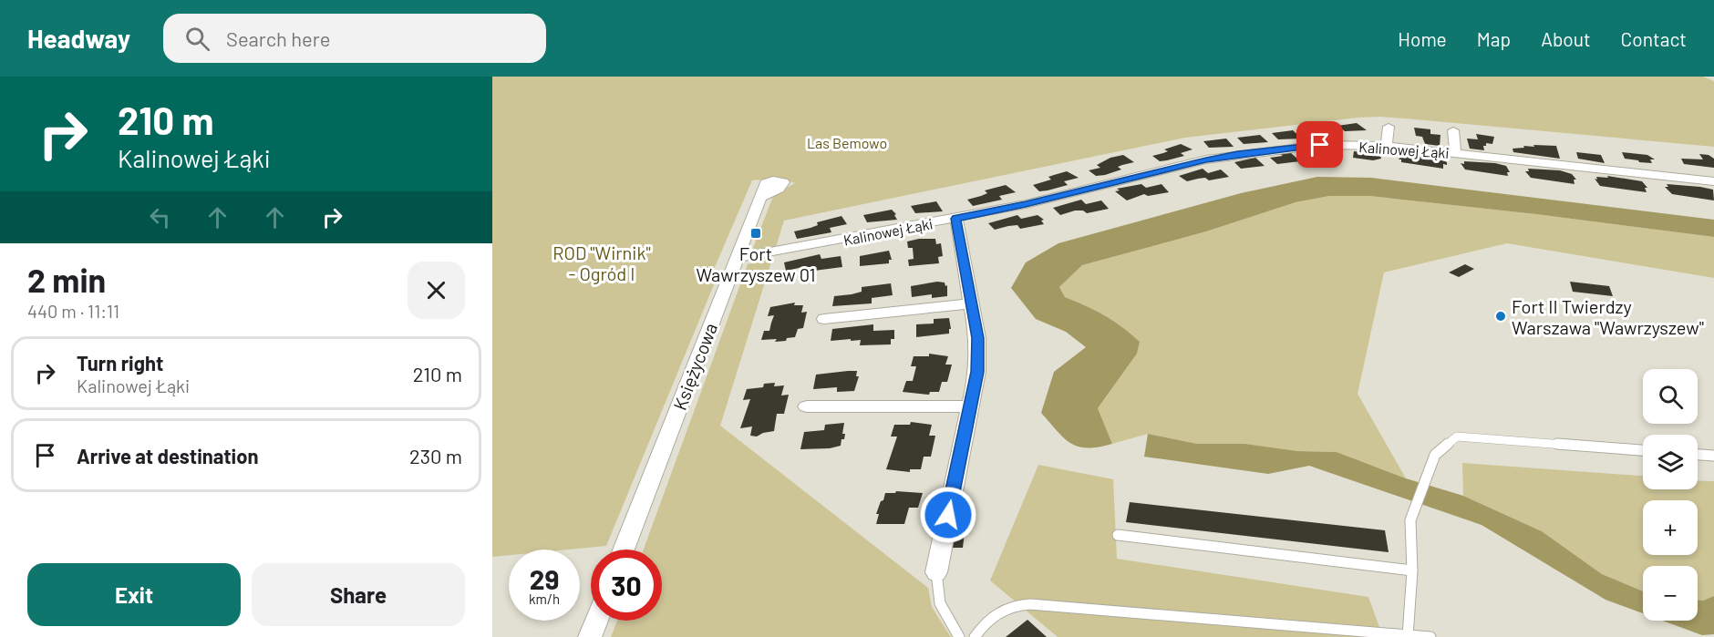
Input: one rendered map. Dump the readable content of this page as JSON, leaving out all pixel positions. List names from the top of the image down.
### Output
{
  "streets": {
    "street": ["Kalinowej Łąki", "Księżycowa"]
  },
  "crossings": [
    ["Kalinowej Łąki", "Księżycowa"]
  ],
  "parks": ["Las Bemowo", "ROD \"Wirnik\" - Ogród I"],
  "places": {
    "transit": ["Fort Wawrzyszew 01"],
    "other": ["Fort II Twierdzy Warszawa \"Wawrzyszew\""]
  },
  "page": {
    "header": "Headway",
    "search": "Search here",
    "nav": [
      "Home",
      "Map",
      "About",
      "Contact"
    ],
    "turn": ["210 m", "Kalinowej Łąki"],
    "heading": ["2 min", "440 m · 11:11"],
    "list": [
      {
        "name": "Turn right",
        "note": "Kalinowej Łąki",
        "value": "210 m"
      },
      {
        "name": "Arrive at destination",
        "value": "230 m"
      }
    ],
    "map_buttons": ["+", "−"],
    "speed": "29 km/h",
    "limit": "30",
    "buttons": ["Exit", "Share"]
  }
}
